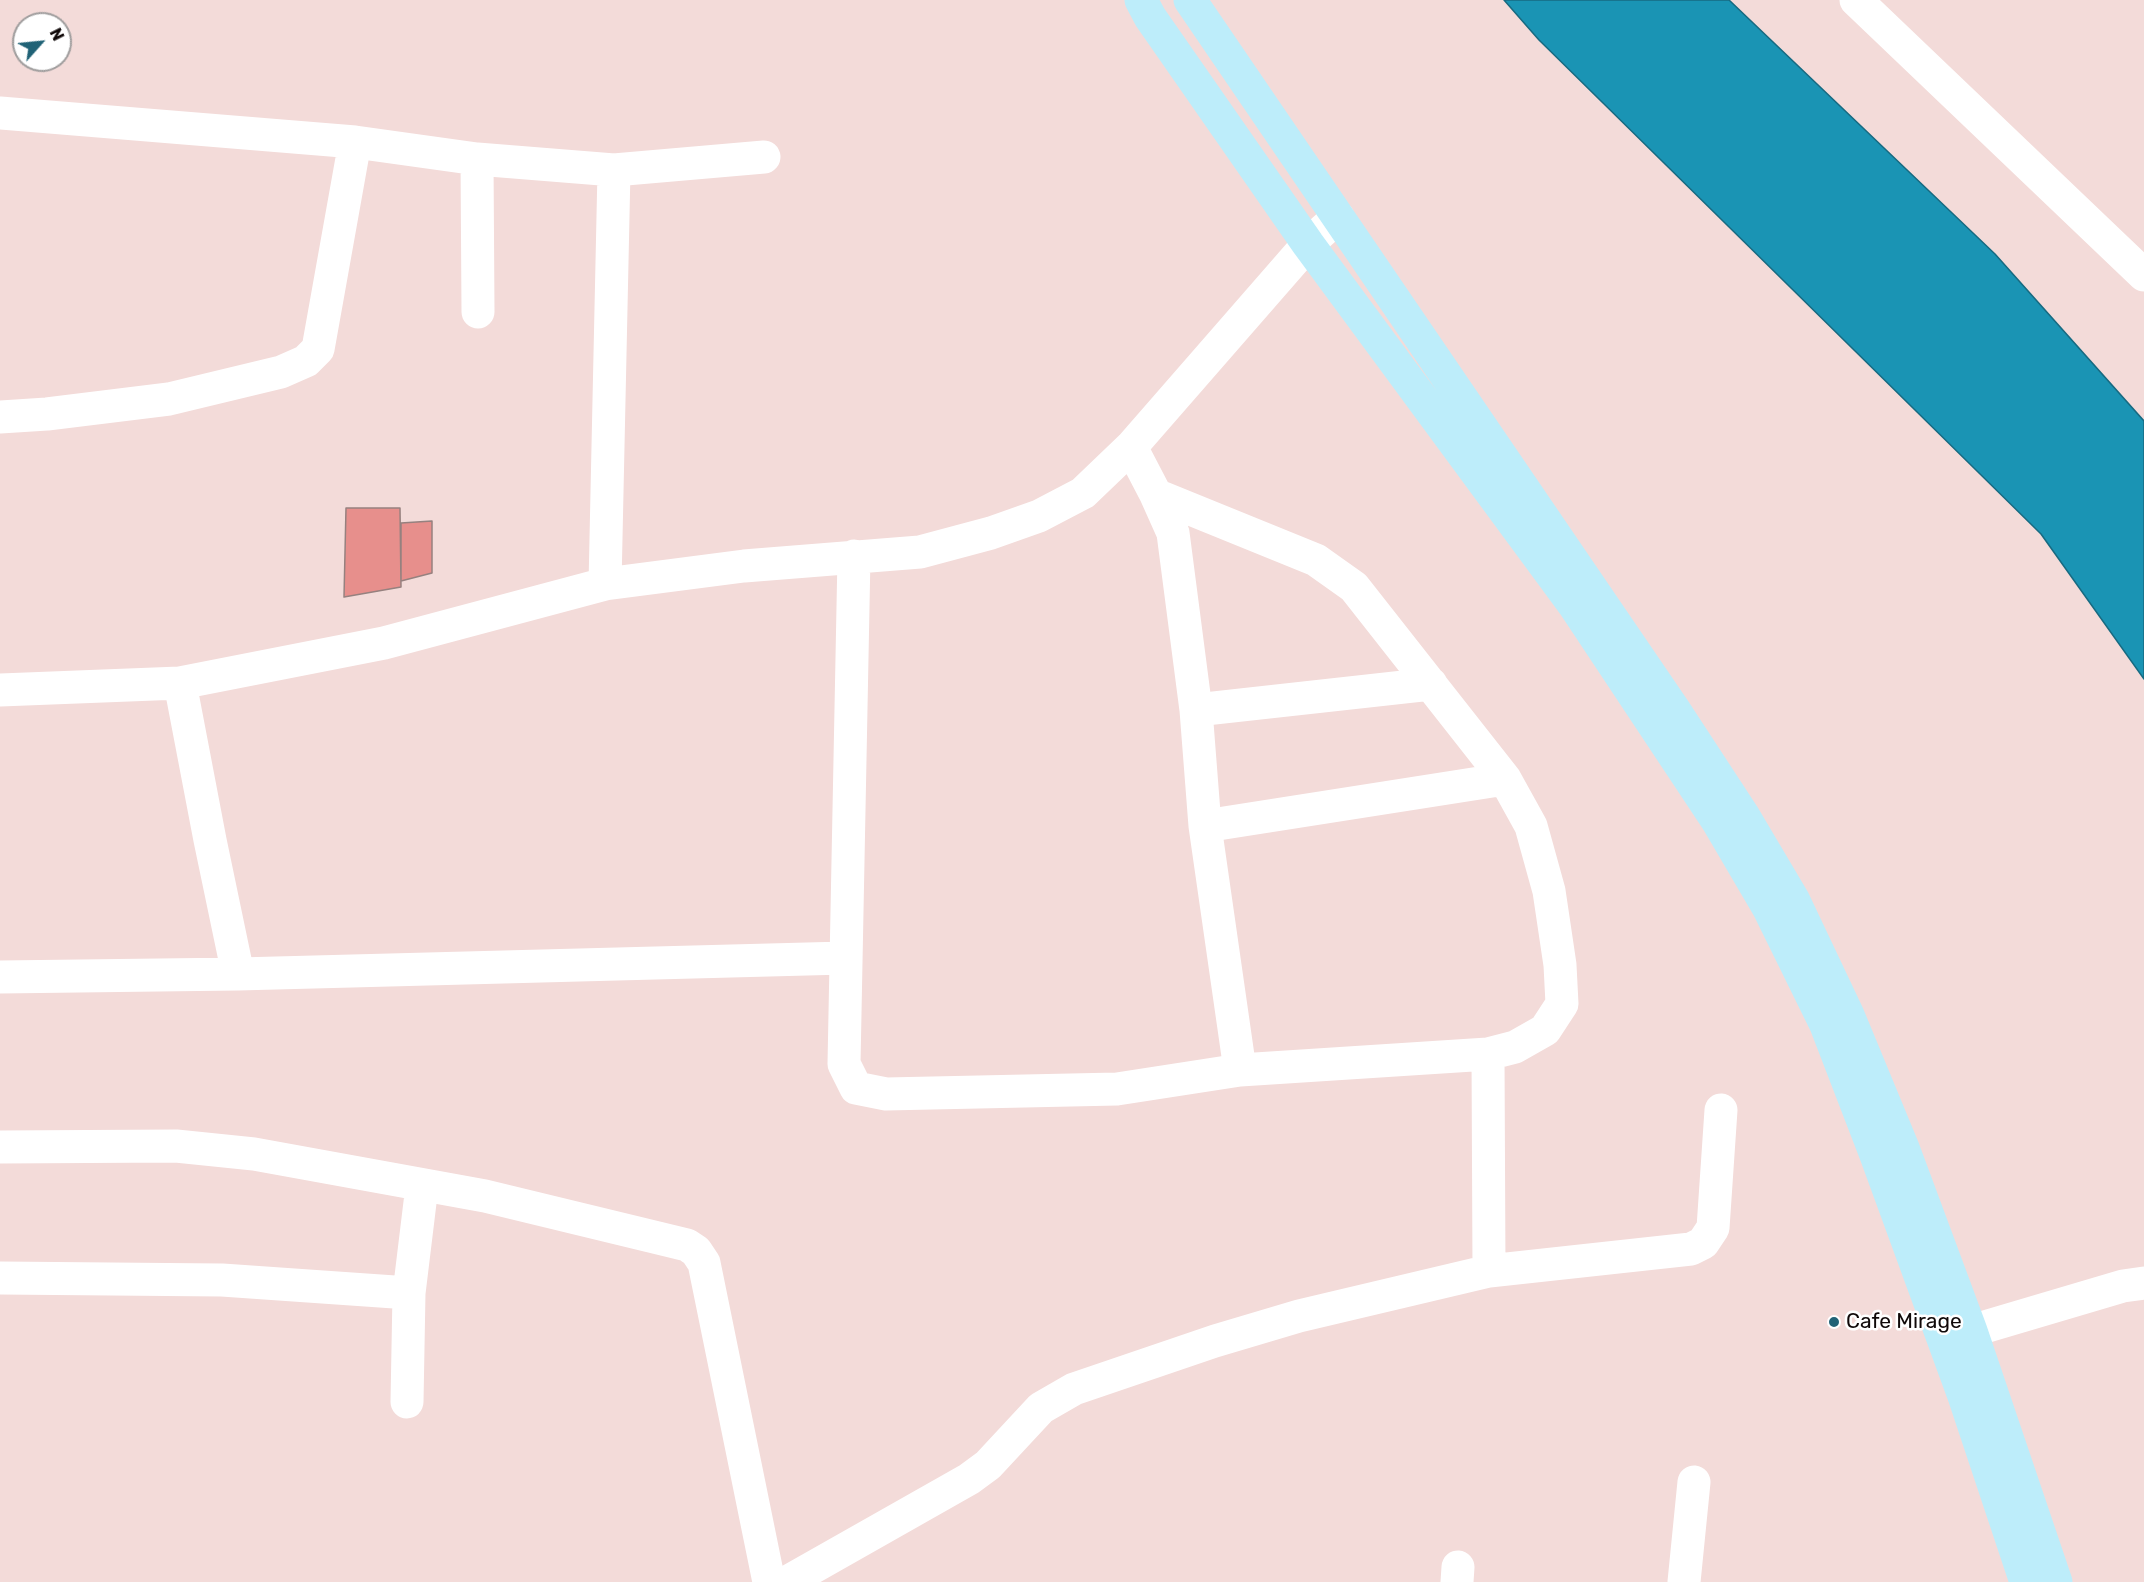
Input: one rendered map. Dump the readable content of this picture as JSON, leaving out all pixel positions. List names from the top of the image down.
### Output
{
  "places": ["Cafe Mirage"],
  "north": "top right"
}
